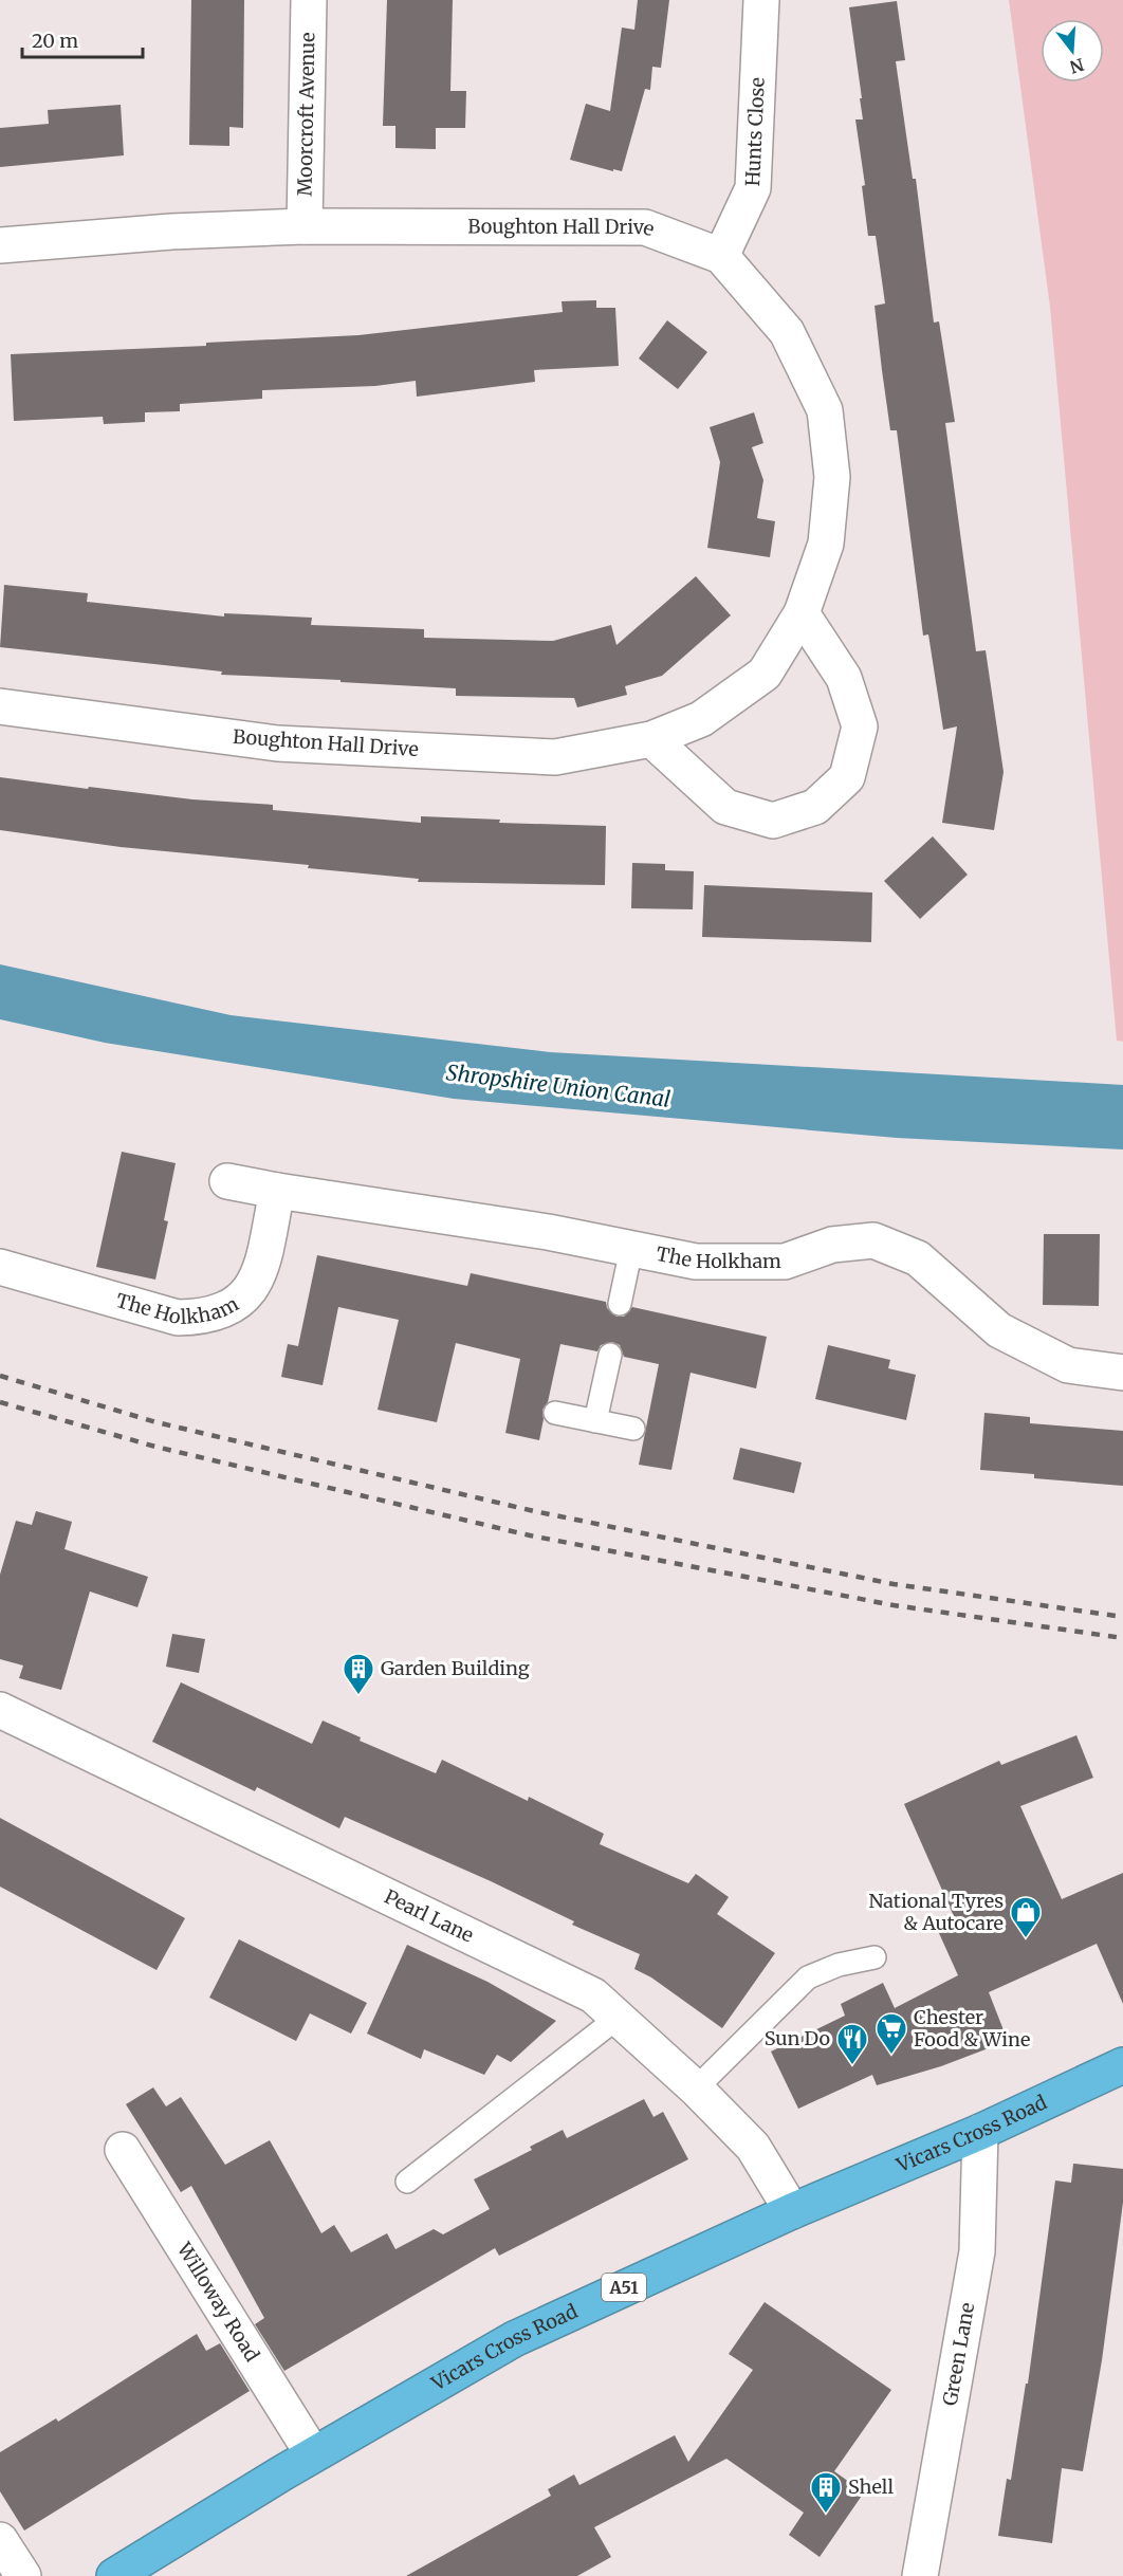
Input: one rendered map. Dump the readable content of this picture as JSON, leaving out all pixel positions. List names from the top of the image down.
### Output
{
  "streets": {
    "highway": ["Vicars Cross Road", "A51"],
    "street": [
      "Moorcroft Avenue",
      "Hunts Close",
      "Boughton Hall Drive",
      "The Holkham",
      "Pearl Lane",
      "Willoway Road",
      "Green Lane"
    ]
  },
  "crossings": [
    ["Moorcroft Avenue", "Boughton Hall Drive"],
    ["Hunts Close", "Boughton Hall Drive"],
    ["Pearl Lane", "Vicars Cross Road"],
    ["Vicars Cross Road", "Willoway Road"],
    ["Vicars Cross Road", "Green Lane"]
  ],
  "water": ["Shropshire Union Canal"],
  "places": {
    "building": ["Garden Building", "Shell"],
    "shop": ["National Tyres & Autocare"],
    "supermarket": ["Chester Food & Wine"],
    "restaurant": ["Sun Do"]
  },
  "scale_bar": "20 m",
  "north": "bottom"
}
